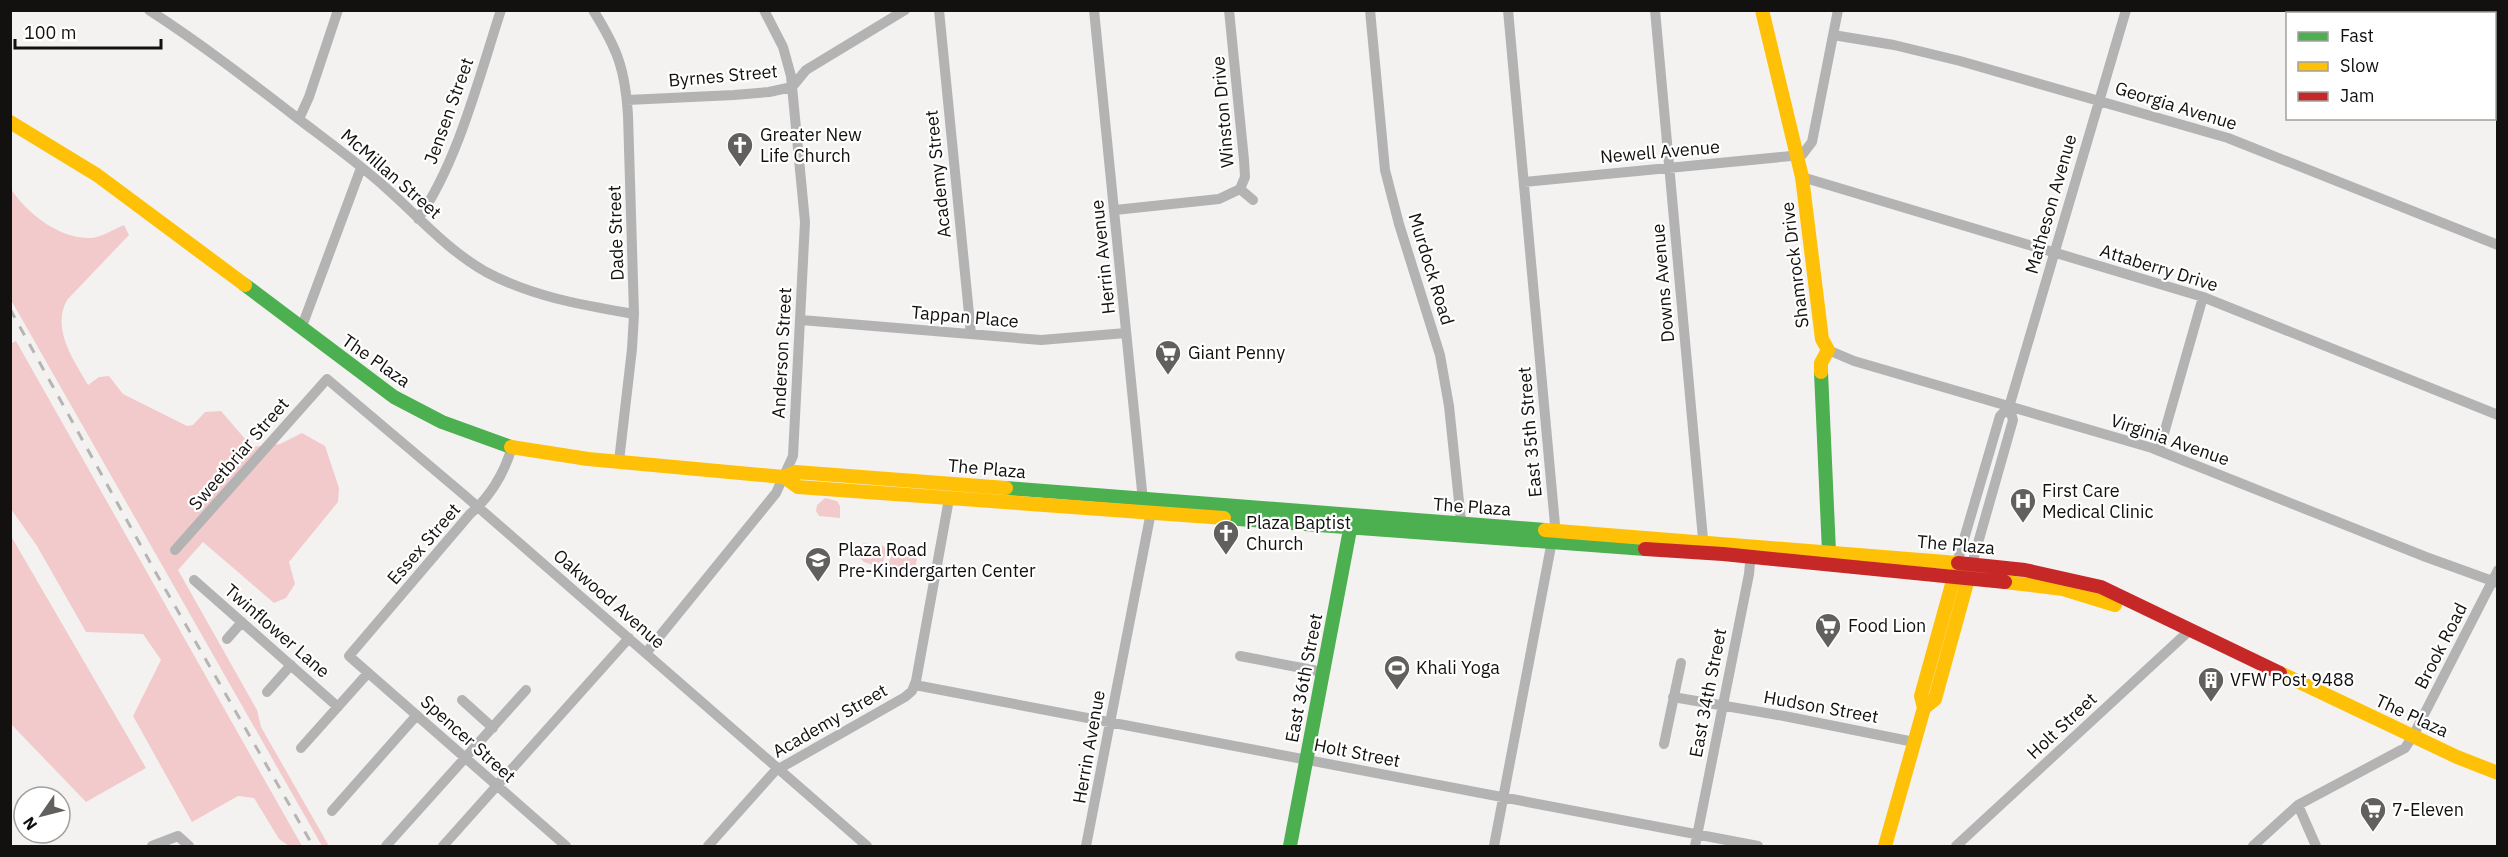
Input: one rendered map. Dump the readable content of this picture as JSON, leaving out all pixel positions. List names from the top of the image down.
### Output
{
  "streets": {
    "main road": [
      "Matheson Avenue",
      "Shamrock Drive",
      "The Plaza",
      "East 36th Street"
    ],
    "street": [
      "Byrnes Street",
      "Georgia Avenue",
      "Jensen Street",
      "Winston Drive",
      "Newell Avenue",
      "McMillan Street",
      "Academy Street",
      "Dade Street",
      "Herrin Avenue",
      "Attaberry Drive",
      "Murdock Road",
      "Downs Avenue",
      "Tappan Place",
      "Anderson Street",
      "East 35th Street",
      "Virginia Avenue",
      "Sweetbriar Street",
      "Essex Street",
      "Oakwood Avenue",
      "Twinflower Lane",
      "Brook Road",
      "East 34th Street",
      "Hudson Street",
      "Holt Street",
      "Spencer Street"
    ]
  },
  "crossings": [
    ["Byrnes Street", "Dade Street"],
    ["Byrnes Street", "Anderson Street"],
    ["Georgia Avenue", "Matheson Avenue"],
    ["Jensen Street", "McMillan Street"],
    ["Winston Drive", "Herrin Avenue"],
    ["Newell Avenue", "Shamrock Drive"],
    ["Newell Avenue", "Downs Avenue"],
    ["Newell Avenue", "East 35th Street"],
    ["McMillan Street", "Dade Street"],
    ["Academy Street", "Tappan Place"],
    ["Academy Street", "The Plaza"],
    ["Academy Street", "Oakwood Avenue"],
    ["Academy Street", "Holt Street"],
    ["Matheson Avenue", "Attaberry Drive"],
    ["Matheson Avenue", "The Plaza"],
    ["Matheson Avenue", "Virginia Avenue"],
    ["Matheson Avenue", "Hudson Street"],
    ["Dade Street", "The Plaza"],
    ["Herrin Avenue", "Tappan Place"],
    ["Herrin Avenue", "The Plaza"],
    ["Herrin Avenue", "Holt Street"],
    ["Shamrock Drive", "Attaberry Drive"],
    ["Shamrock Drive", "The Plaza"],
    ["Shamrock Drive", "Virginia Avenue"],
    ["Murdock Road", "The Plaza"],
    ["Downs Avenue", "The Plaza"],
    ["Tappan Place", "Anderson Street"],
    ["Anderson Street", "The Plaza"],
    ["Anderson Street", "Oakwood Avenue"],
    ["The Plaza", "East 35th Street"],
    ["The Plaza", "Essex Street"],
    ["The Plaza", "Brook Road"],
    ["The Plaza", "East 36th Street"],
    ["The Plaza", "East 34th Street"],
    ["The Plaza", "Holt Street"],
    ["East 35th Street", "Holt Street"],
    ["Virginia Avenue", "Brook Road"],
    ["Sweetbriar Street", "Oakwood Avenue"],
    ["Essex Street", "Oakwood Avenue"],
    ["Essex Street", "Spencer Street"],
    ["East 36th Street", "Holt Street"],
    ["East 34th Street", "Hudson Street"],
    ["East 34th Street", "Holt Street"]
  ],
  "places": {
    "church": ["Greater New Life Church", "Plaza Baptist Church"],
    "supermarket": ["Giant Penny", "Food Lion", "7-Eleven"],
    "hospital": ["First Care Medical Clinic"],
    "school or university": ["Plaza Road Pre-Kindergarten Center"],
    "sports": ["Khali Yoga"],
    "building": ["VFW Post 9488"]
  },
  "legend": ["Fast", "Slow", "Jam"],
  "scale_bar": "100 m",
  "north": "bottom left"
}
